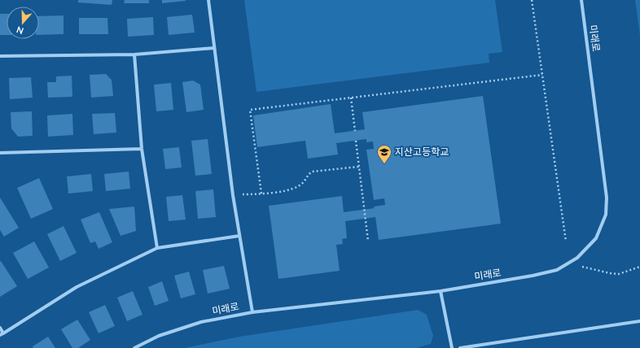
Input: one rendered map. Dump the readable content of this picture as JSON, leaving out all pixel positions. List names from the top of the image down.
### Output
{
  "streets": {
    "street": ["미래로"]
  },
  "places": {
    "school or university": ["지산고등학교"]
  },
  "north": "bottom"
}
